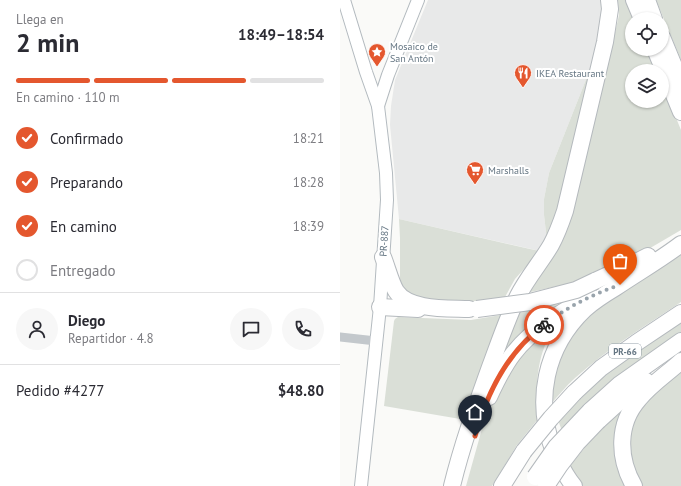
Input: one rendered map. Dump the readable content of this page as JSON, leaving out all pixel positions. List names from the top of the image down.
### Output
{
  "streets": {
    "highway": ["PR-66"],
    "street": ["PR-887"]
  },
  "places": {
    "place": ["Mosaico de San Antón"],
    "restaurant": ["IKEA Restaurant"],
    "supermarket": ["Marshalls"]
  },
  "page": {
    "heading": ["2 min", "Llega en", "18:49–18:54"],
    "panel": [
      "Diego",
      "Repartidor · 4.8",
      "Pedido #4277",
      "$48.80"
    ],
    "bar": "En camino · 110 m",
    "list": [
      ["Confirmado", "18:21"],
      ["Preparando", "18:28"],
      ["En camino", "18:39"],
      "Entregado"
    ]
  }
}
